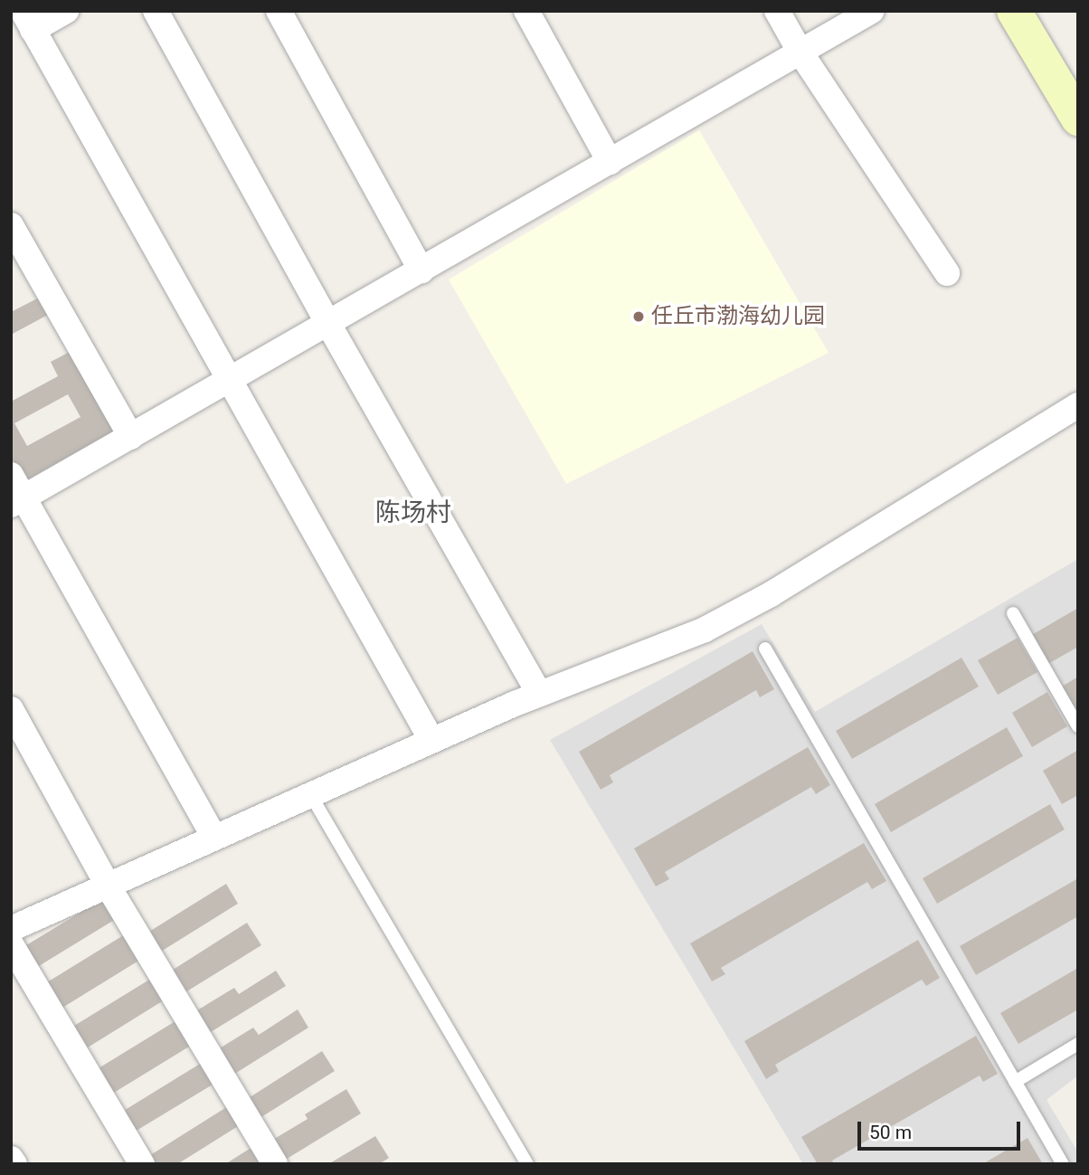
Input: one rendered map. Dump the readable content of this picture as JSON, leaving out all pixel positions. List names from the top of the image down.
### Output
{
  "districts": ["陈场村"],
  "places": ["任丘市渤海幼儿园"],
  "scale_bar": "50 m"
}
